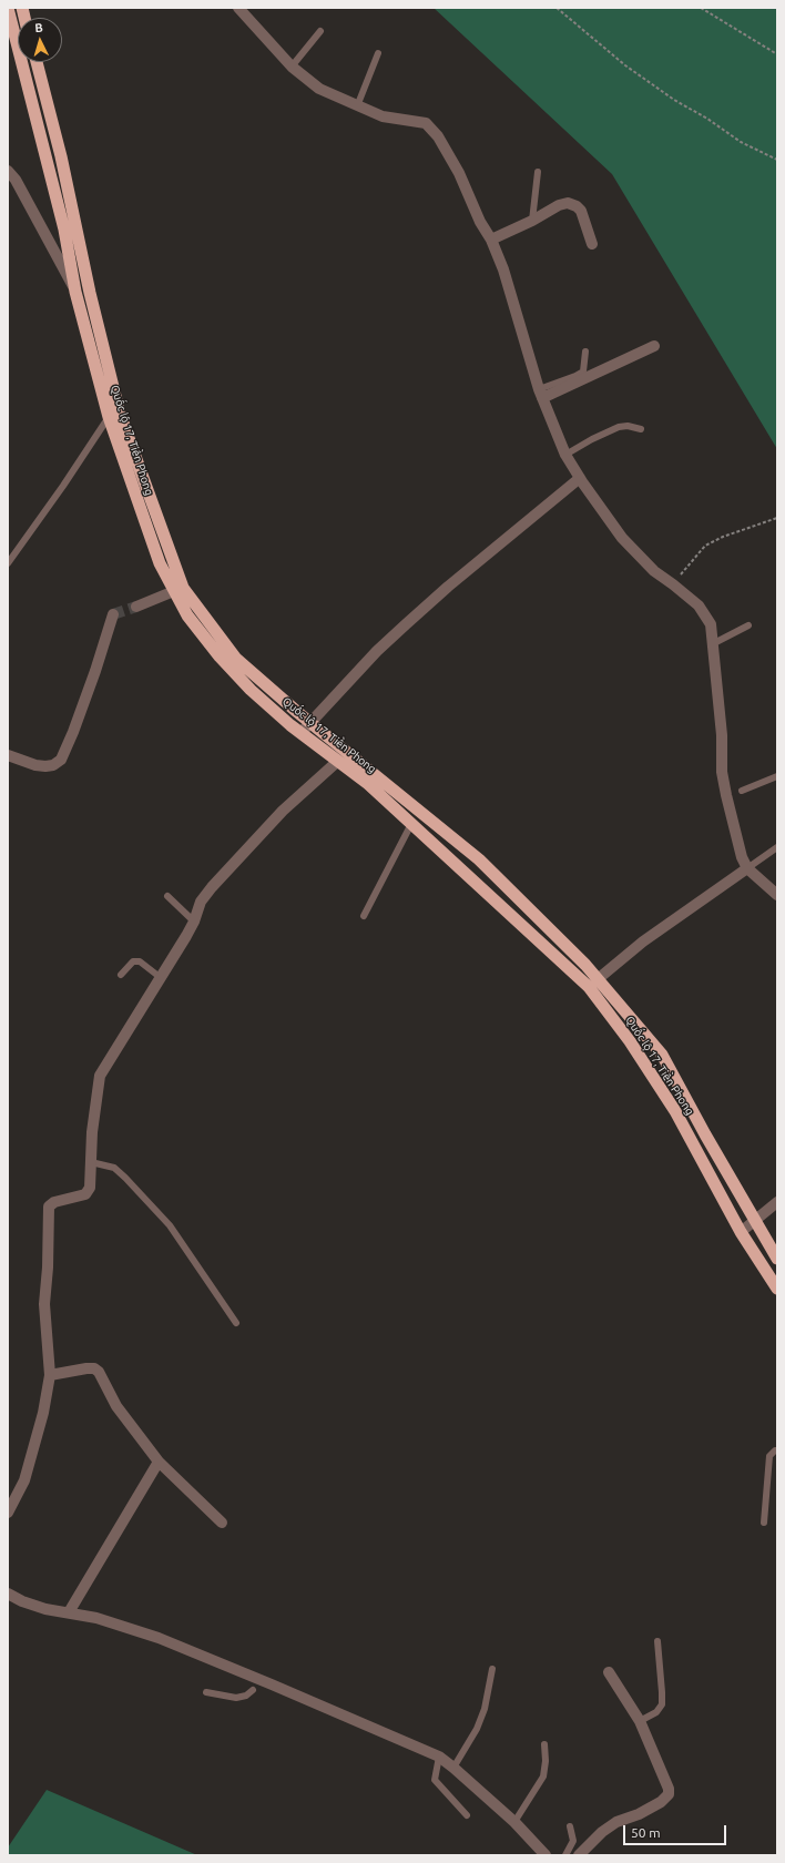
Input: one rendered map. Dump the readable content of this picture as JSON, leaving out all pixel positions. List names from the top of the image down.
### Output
{
  "streets": {
    "highway": ["Quốc lộ 17, Tiền Phong"]
  },
  "scale_bar": "50 m",
  "north": "top"
}
